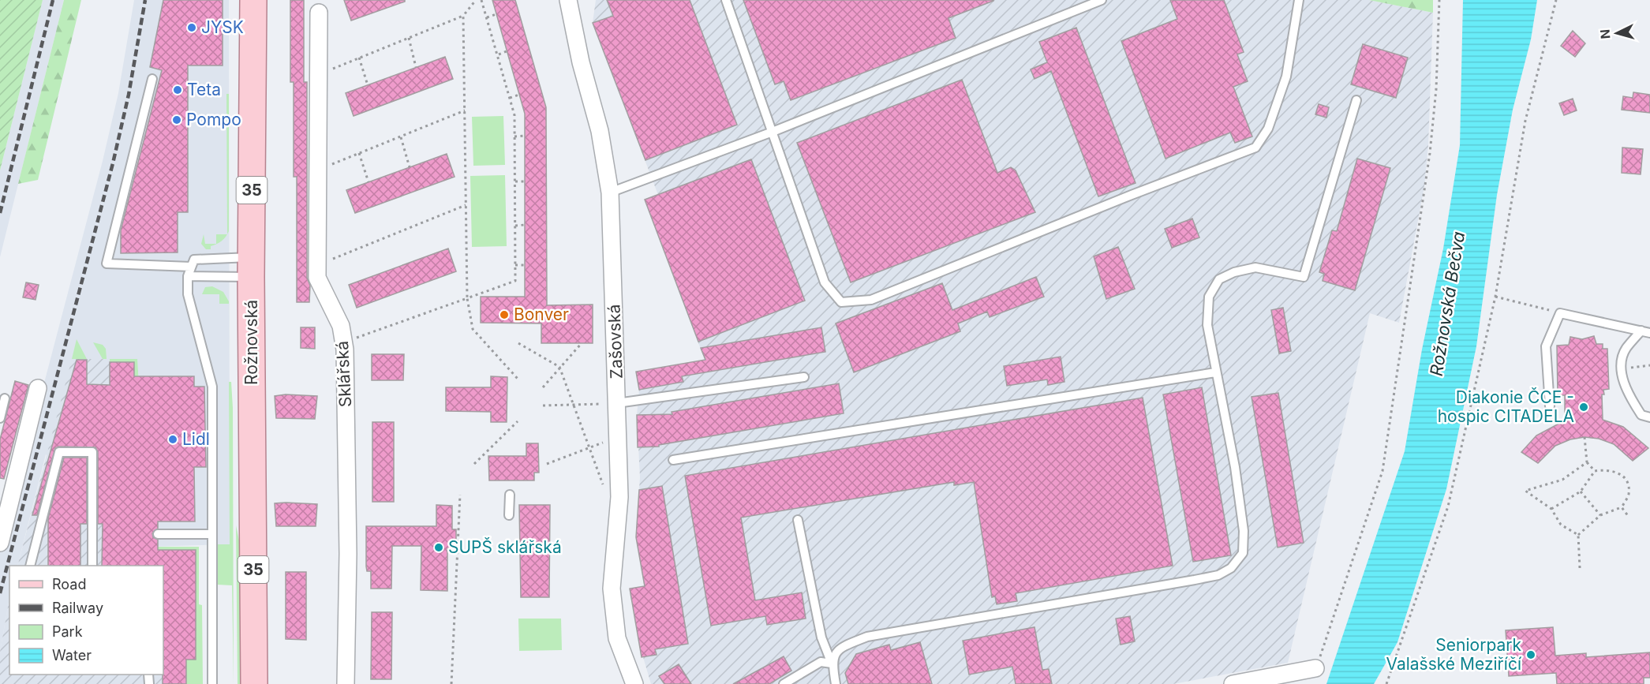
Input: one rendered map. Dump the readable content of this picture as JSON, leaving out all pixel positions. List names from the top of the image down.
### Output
{
  "streets": {
    "main road": ["35", "Rožnovská"],
    "street": ["Zašovská", "Sklářská"]
  },
  "water": ["Rožnovská Bečva"],
  "places": [
    "JYSK",
    "Teta",
    "Pompo",
    "Bonver",
    "Diakonie ČCE - hospic CITADELA",
    "Lidl",
    "SUPŠ sklářská",
    "Seniorpark Valašské Meziříčí"
  ],
  "legend": [
    "Road",
    "Railway",
    "Park",
    "Water"
  ],
  "north": "left"
}
